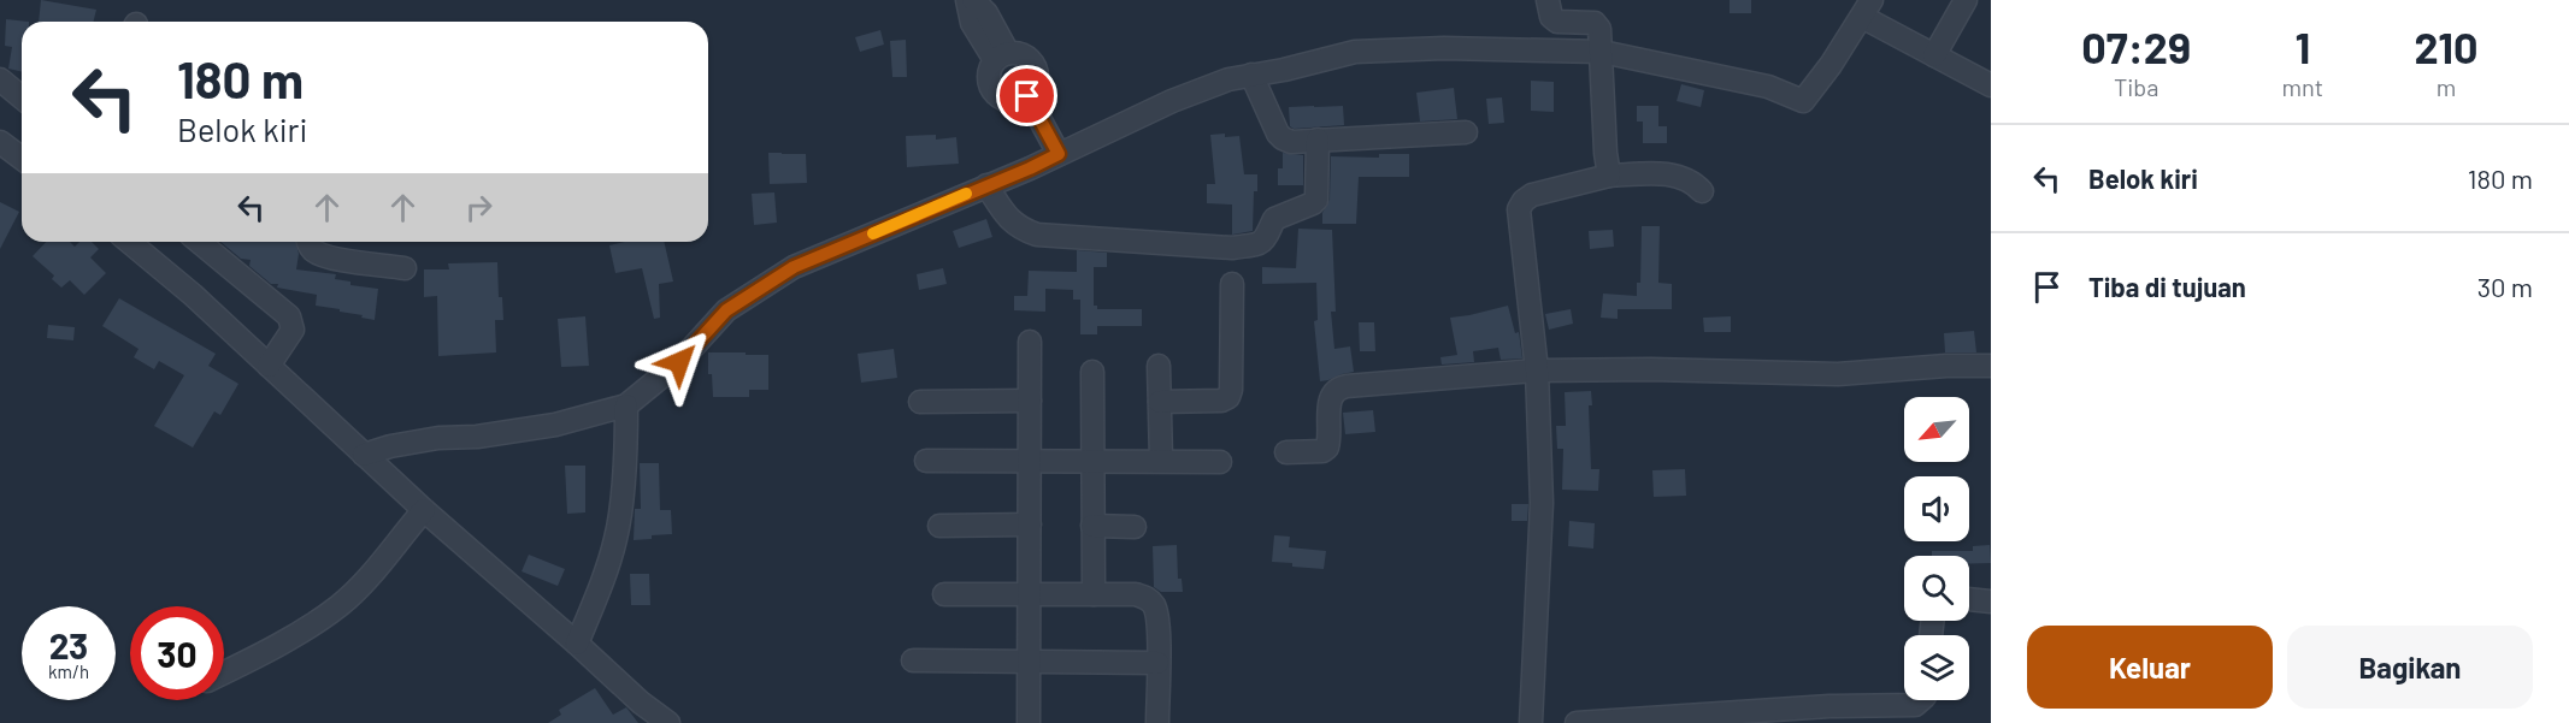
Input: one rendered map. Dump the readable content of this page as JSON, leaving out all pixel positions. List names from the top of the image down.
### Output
{
  "north": "bottom left",
  "page": {
    "eta": [
      "07:29",
      "Tiba",
      "1",
      "mnt",
      "210",
      "m"
    ],
    "turn": ["180 m", "Belok kiri"],
    "list": [
      {
        "name": "Belok kiri",
        "value": "180 m"
      },
      {
        "name": "Tiba di tujuan",
        "value": "30 m"
      }
    ],
    "speed": "23 km/h",
    "limit": "30",
    "buttons": ["Keluar", "Bagikan"]
  }
}
